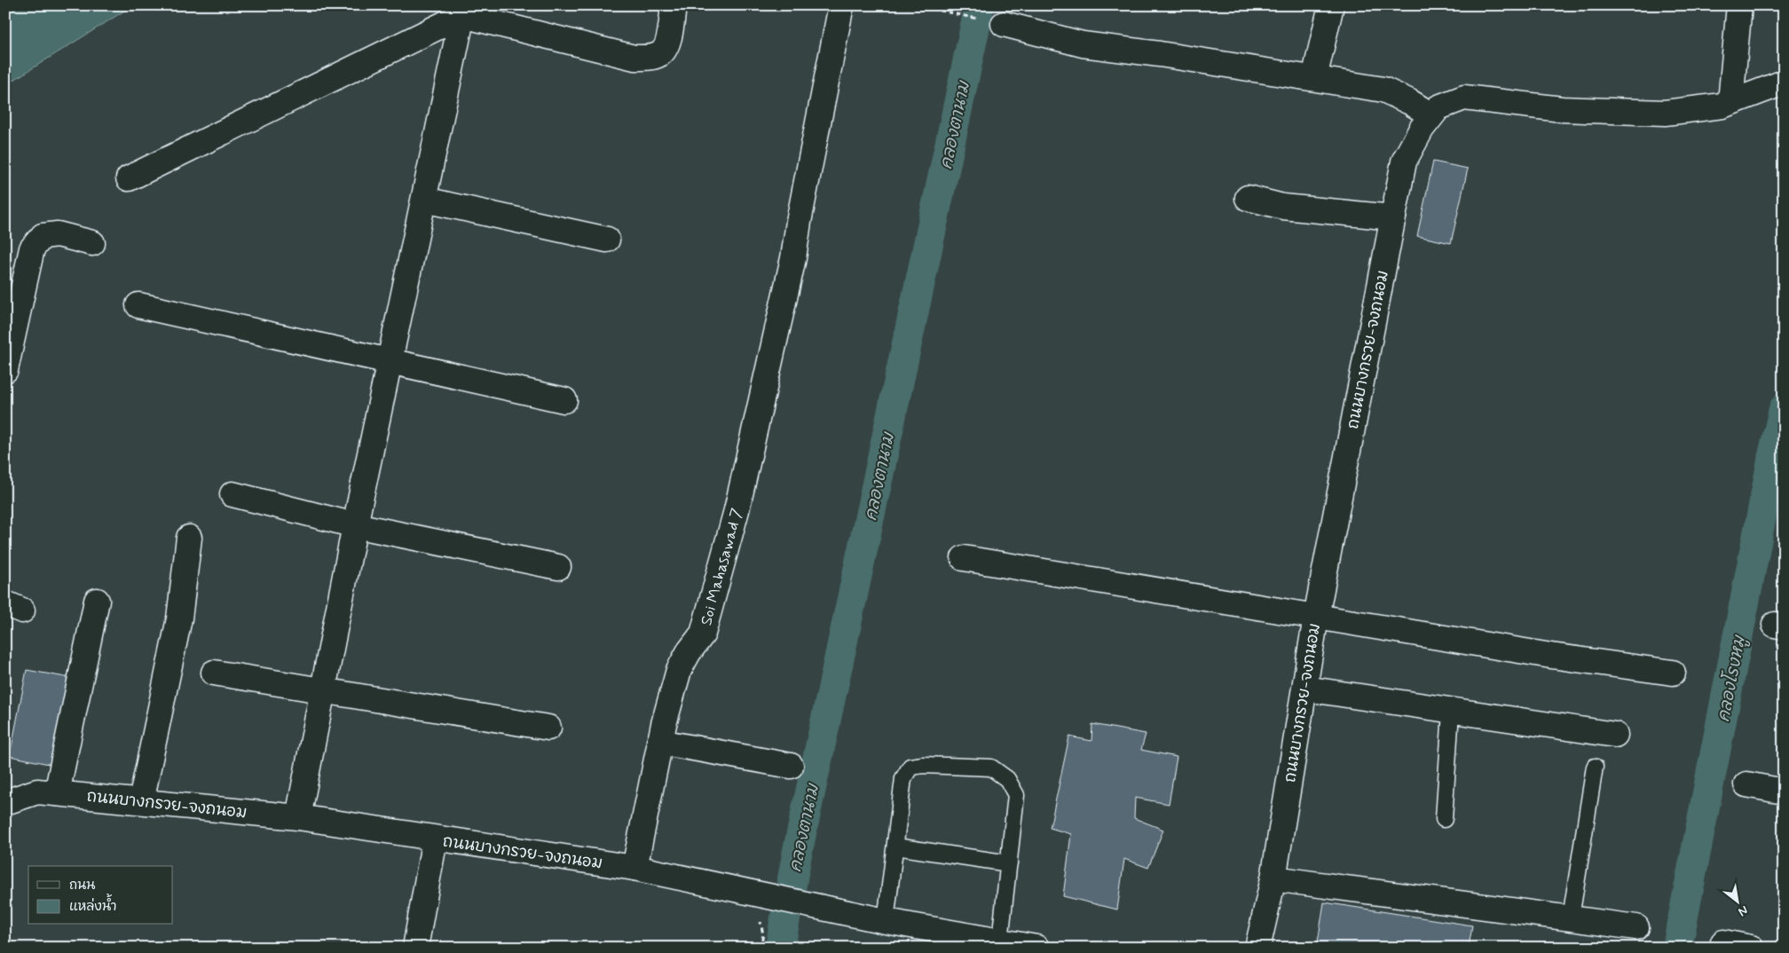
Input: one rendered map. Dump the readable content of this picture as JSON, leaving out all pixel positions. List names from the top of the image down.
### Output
{
  "streets": {
    "street": ["ถนนบางกรวย-จงถนอม", "Soi Mahasawad 7"]
  },
  "crossings": [
    ["ถนนบางกรวย-จงถนอม", "Soi Mahasawad 7"]
  ],
  "water": ["คลองตานาม", "คลองโรงหมู"],
  "legend": ["ถนน", "แหล่งน้ำ"],
  "north": "bottom right"
}
